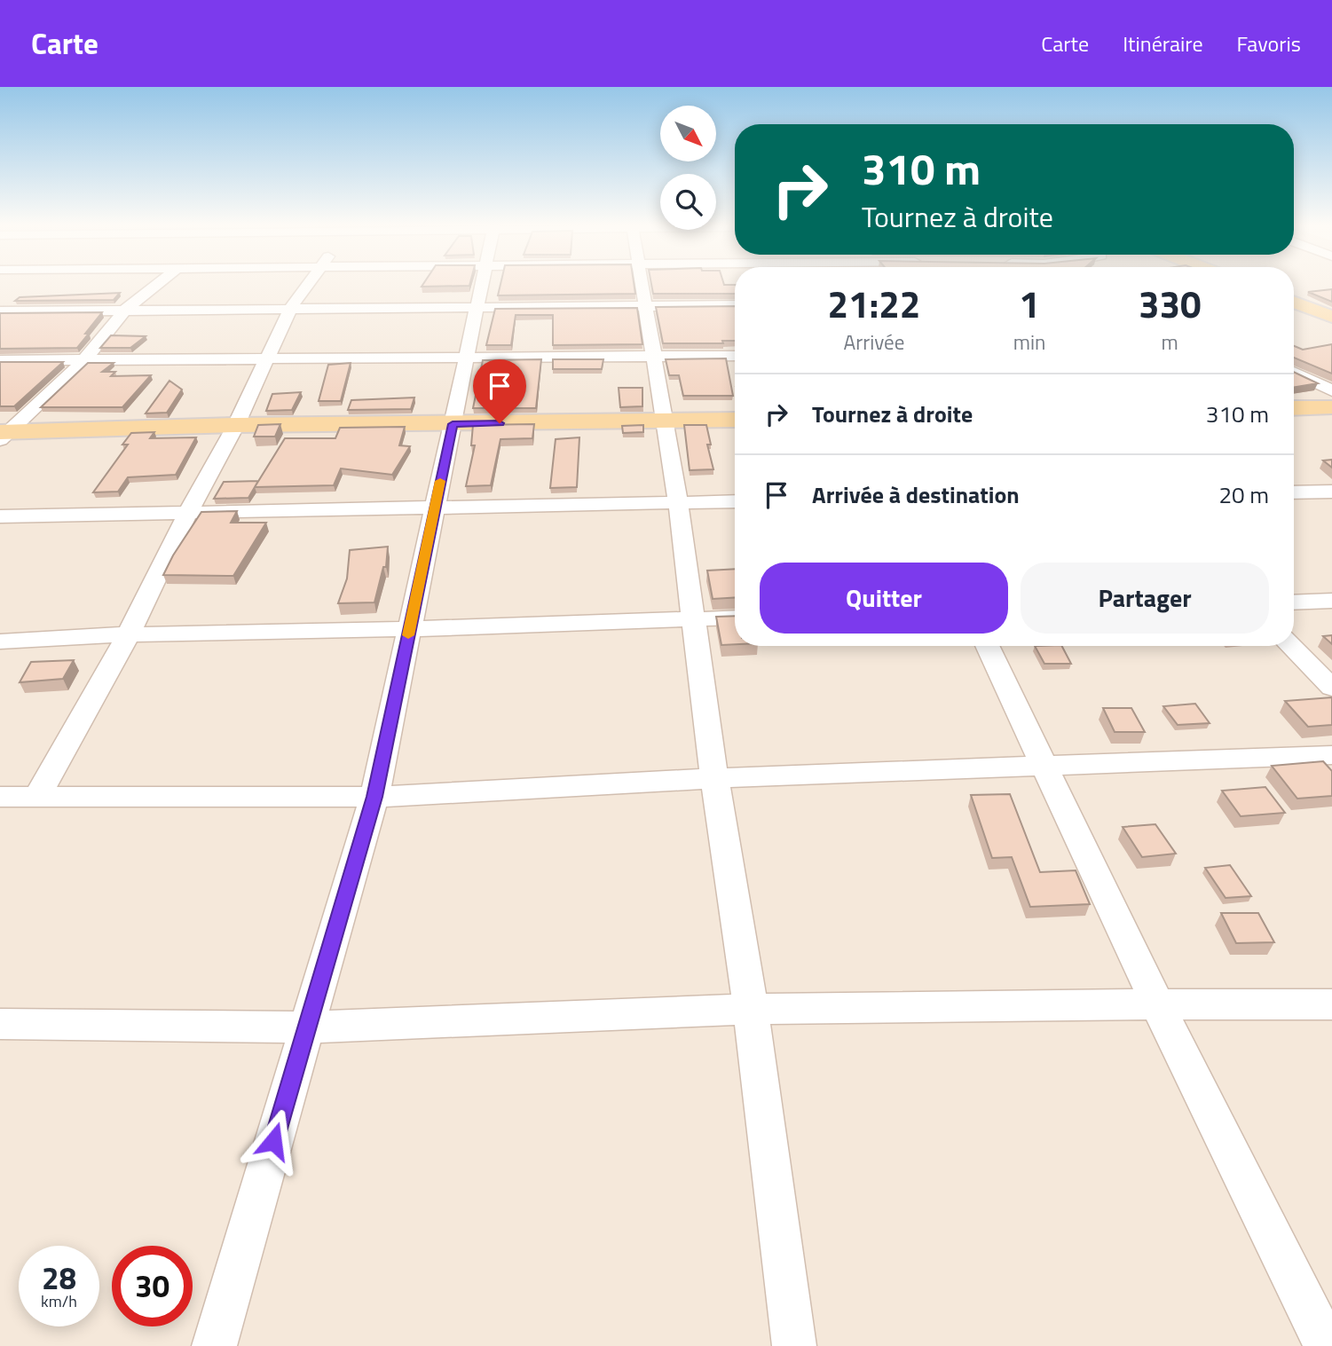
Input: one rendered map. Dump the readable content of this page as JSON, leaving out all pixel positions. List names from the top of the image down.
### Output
{
  "north": "bottom right",
  "page": {
    "header": "Carte",
    "nav": ["Carte", "Itinéraire", "Favoris"],
    "turn": ["310 m", "Tournez à droite"],
    "eta": [
      "21:22",
      "Arrivée",
      "1",
      "min",
      "330",
      "m"
    ],
    "list": [
      {
        "name": "Tournez à droite",
        "value": "310 m"
      },
      {
        "name": "Arrivée à destination",
        "value": "20 m"
      }
    ],
    "buttons": ["Quitter", "Partager"],
    "speed": "28 km/h",
    "limit": "30"
  }
}
